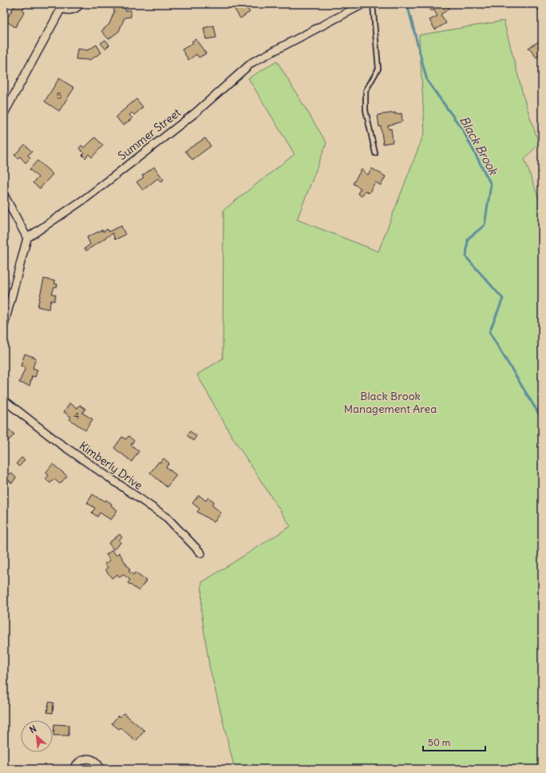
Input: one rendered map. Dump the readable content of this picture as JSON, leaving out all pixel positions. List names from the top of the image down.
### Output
{
  "streets": {
    "street": ["Summer Street", "Kimberly Drive"]
  },
  "water": ["Black Brook"],
  "parks": ["Black Brook Management Area"],
  "house_numbers": ["5", "4"],
  "scale_bar": "50 m",
  "north": "top left"
}
